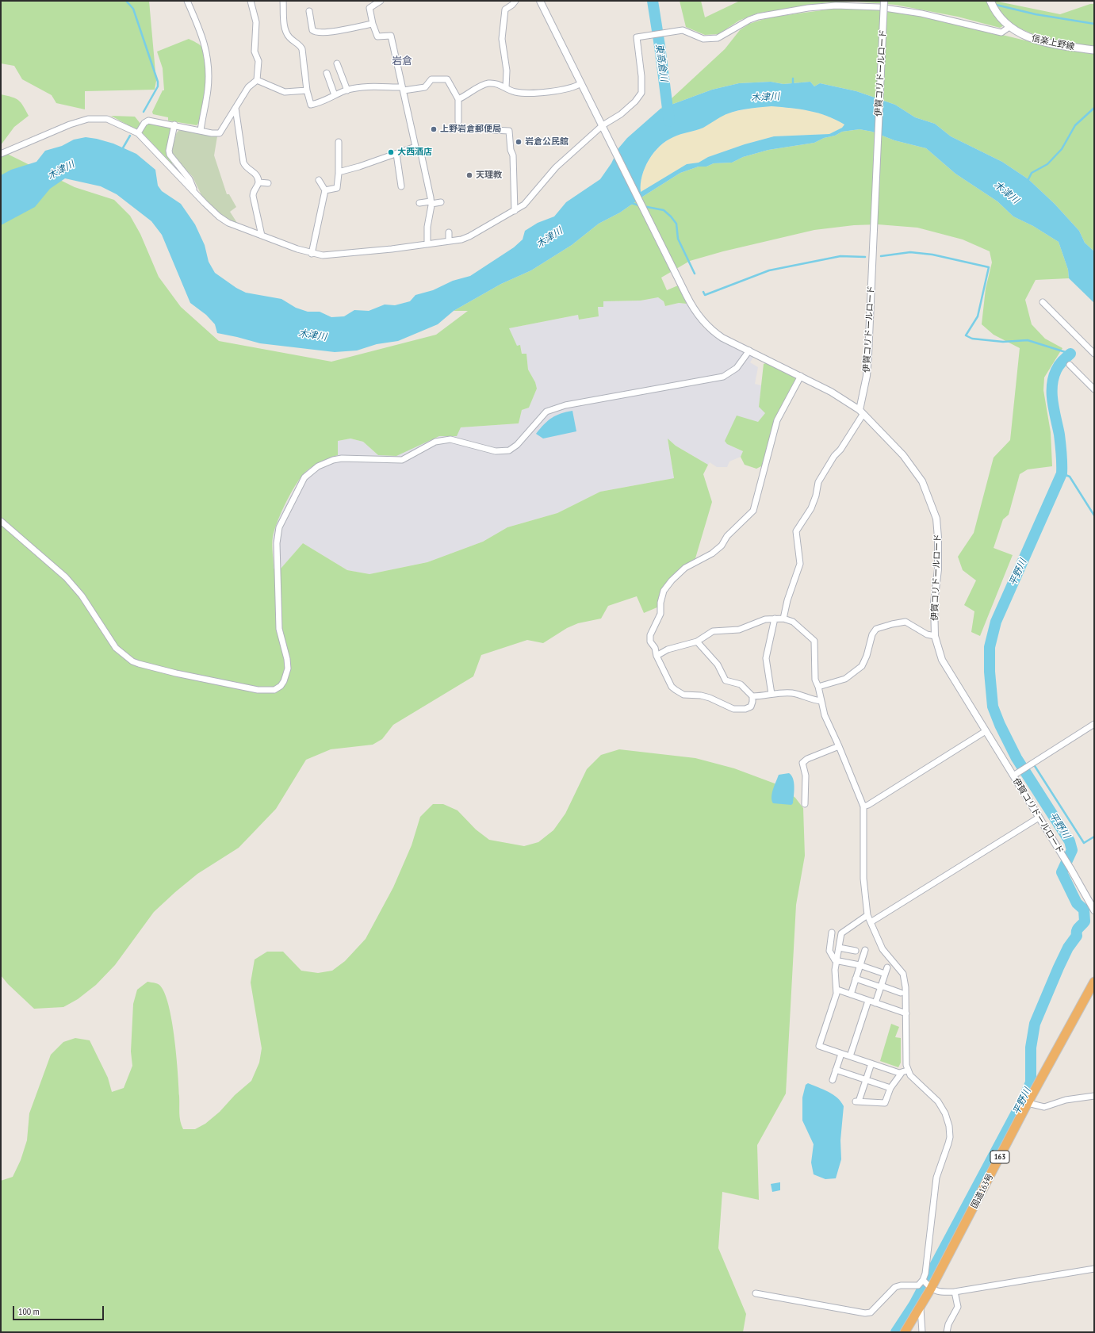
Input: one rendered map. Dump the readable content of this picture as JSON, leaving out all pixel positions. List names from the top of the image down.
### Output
{
  "streets": {
    "highway": ["163", "国道163号"],
    "main road": ["信楽上野線"],
    "street": ["伊賀コリドールロード"]
  },
  "districts": ["岩倉"],
  "water": ["東高倉川", "木津川", "平野川"],
  "places": [
    "上野岩倉郵便局",
    "岩倉公民館",
    "大西酒店",
    "天理教"
  ],
  "scale_bar": "100 m"
}
